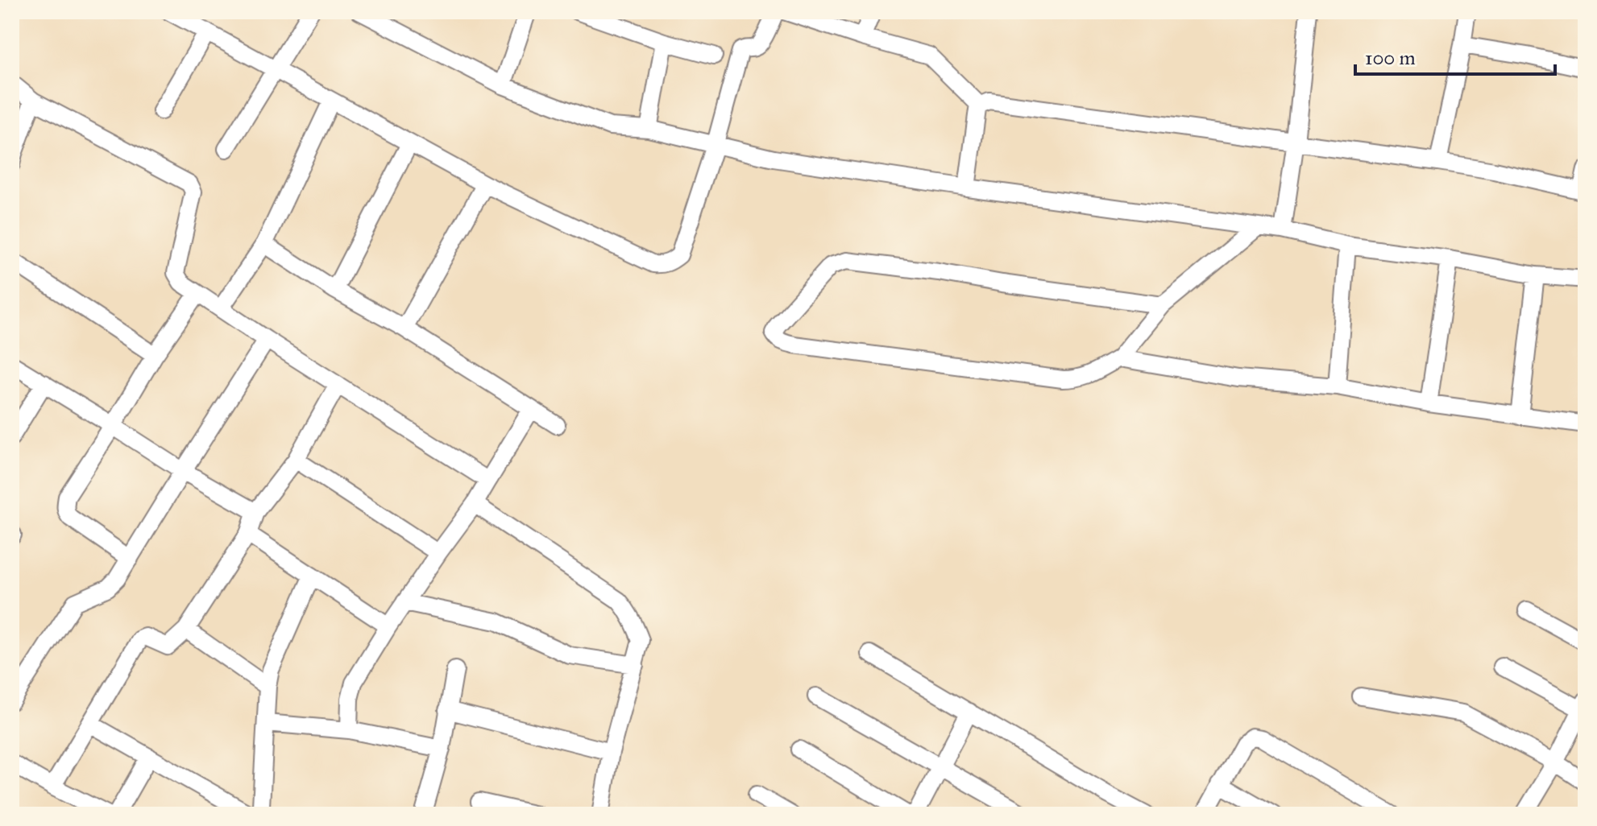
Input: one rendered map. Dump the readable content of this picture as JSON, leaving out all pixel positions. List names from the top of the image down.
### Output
{
  "scale_bar": "100 m"
}
